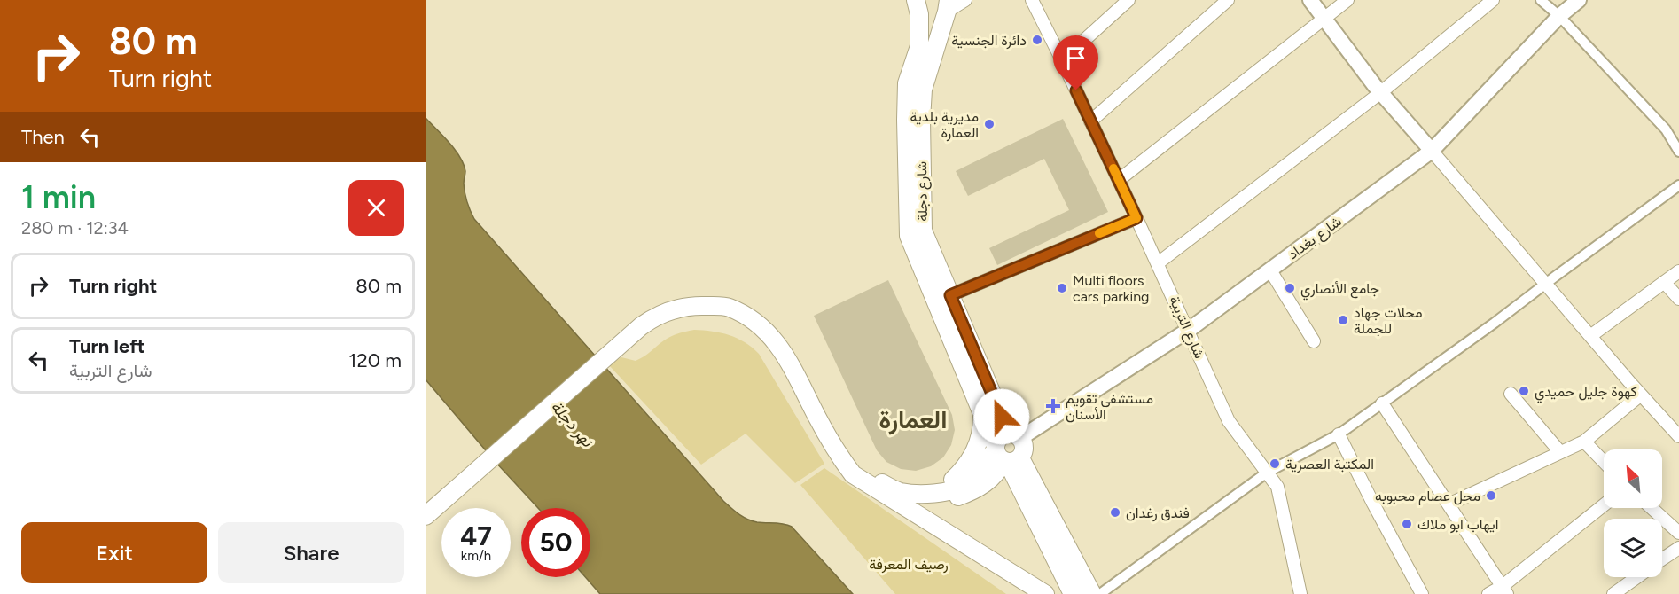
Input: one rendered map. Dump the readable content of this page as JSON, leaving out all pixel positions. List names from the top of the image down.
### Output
{
  "streets": {
    "main road": ["شارع دجلة"],
    "street": ["شارع بغداد", "شارع التربية"]
  },
  "crossings": [
    ["شارع دجلة", "شارع بغداد"],
    ["شارع بغداد", "شارع التربية"]
  ],
  "districts": ["العمارة"],
  "water": ["نهر دجلة"],
  "parks": ["رصيف المعرفة"],
  "places": {
    "other": [
      "دائرة الجنسية",
      "مديرية بلدية العمارة",
      "Multi floors cars parking",
      "جامع الأنصاري",
      "محلات جهاد للجملة",
      "كهوة جليل حميدي",
      "المكتبة العصرية",
      "محل عصام محبوبه",
      "فندق رغدان",
      "ايهاب ابو ملاك"
    ],
    "health": ["مستشفى تقويم الأسنان"]
  },
  "north": "top left",
  "page": {
    "turn": ["80 m", "Turn right"],
    "then": "Then",
    "heading": ["1 min", "280 m · 12:34"],
    "list": [
      {
        "name": "Turn right",
        "value": "80 m"
      },
      {
        "name": "Turn left",
        "note": "شارع التربية",
        "value": "120 m"
      }
    ],
    "speed": "47 km/h",
    "limit": "50",
    "buttons": ["Exit", "Share"]
  }
}
